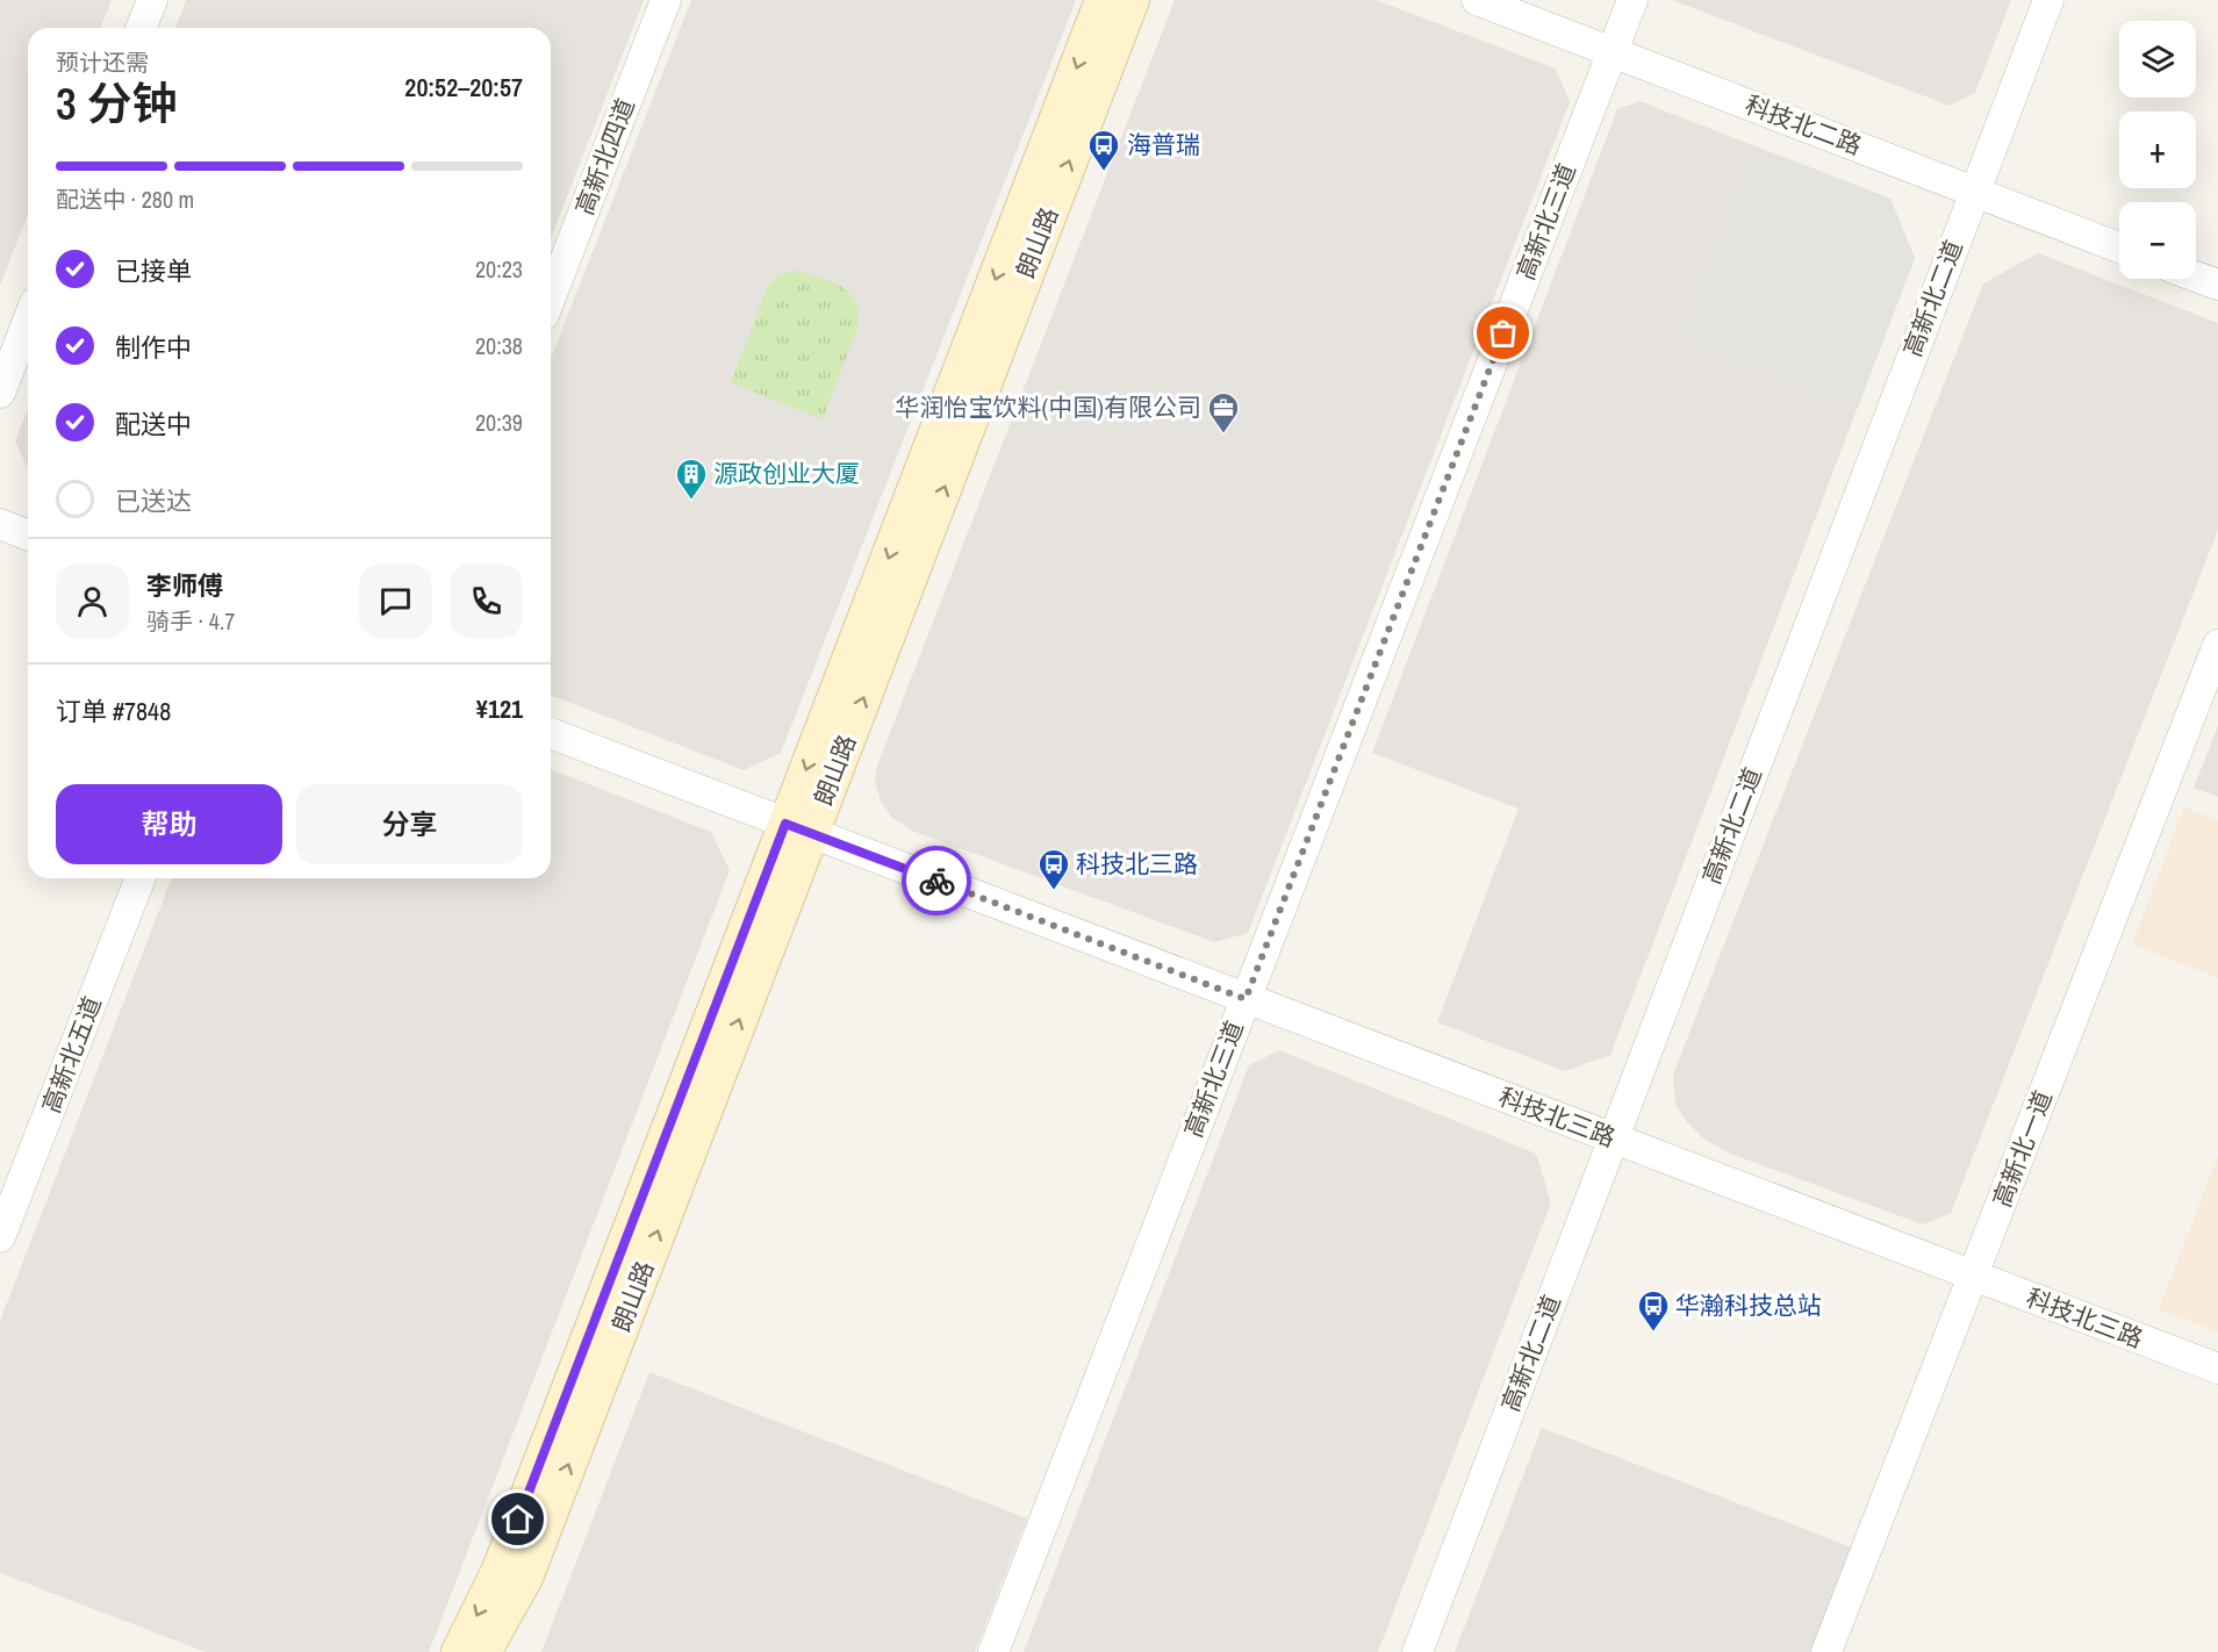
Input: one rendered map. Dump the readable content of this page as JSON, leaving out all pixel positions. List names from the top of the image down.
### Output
{
  "streets": {
    "main road": ["朗山路"],
    "street": [
      "科技北二路",
      "高新北四道",
      "高新北三道",
      "高新北二道",
      "高新北五道",
      "科技北三路",
      "高新北一道"
    ]
  },
  "crossings": [
    ["科技北二路", "高新北三道"],
    ["科技北二路", "高新北二道"],
    ["高新北三道", "科技北三路"],
    ["朗山路", "科技北三路"],
    ["高新北二道", "科技北三路"],
    ["科技北三路", "高新北一道"]
  ],
  "places": {
    "bus stop": ["海普瑞", "科技北三路", "华瀚科技总站"],
    "office": ["华润怡宝饮料(中国)有限公司"],
    "building": ["源政创业大厦"]
  },
  "page": {
    "map_buttons": ["+", "−"],
    "heading": ["3 分钟", "预计还需", "20:52–20:57"],
    "panel": [
      "李师傅",
      "骑手 · 4.7",
      "订单 #7848",
      "¥121"
    ],
    "bar": "配送中 · 280 m",
    "list": [
      ["已接单", "20:23"],
      ["制作中", "20:38"],
      ["配送中", "20:39"],
      "已送达"
    ],
    "buttons": ["帮助", "分享"]
  }
}
